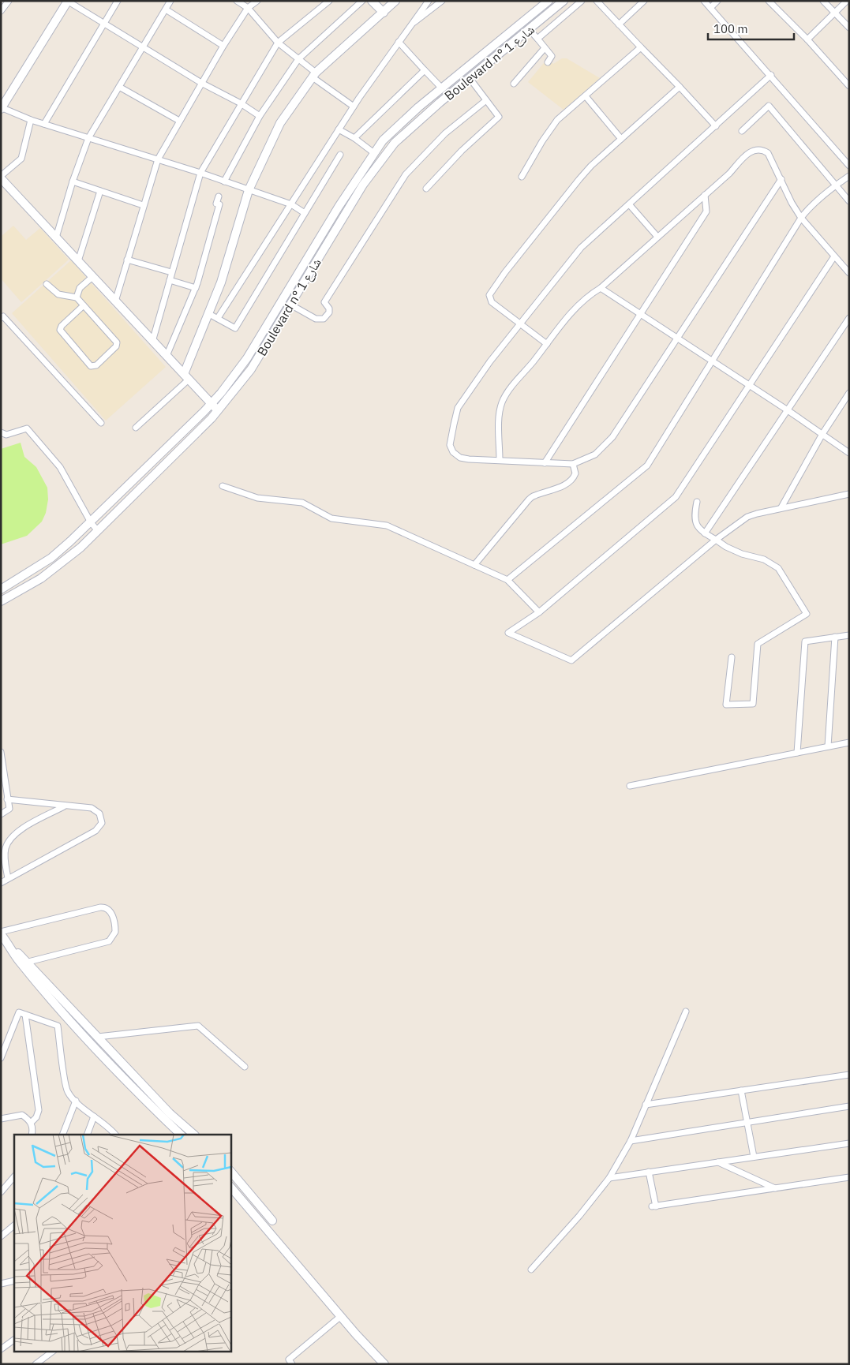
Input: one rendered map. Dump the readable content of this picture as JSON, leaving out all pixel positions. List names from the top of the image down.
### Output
{
  "streets": {
    "street": ["Boulevard n° شارع 1"]
  },
  "scale_bar": "100 m"
}
